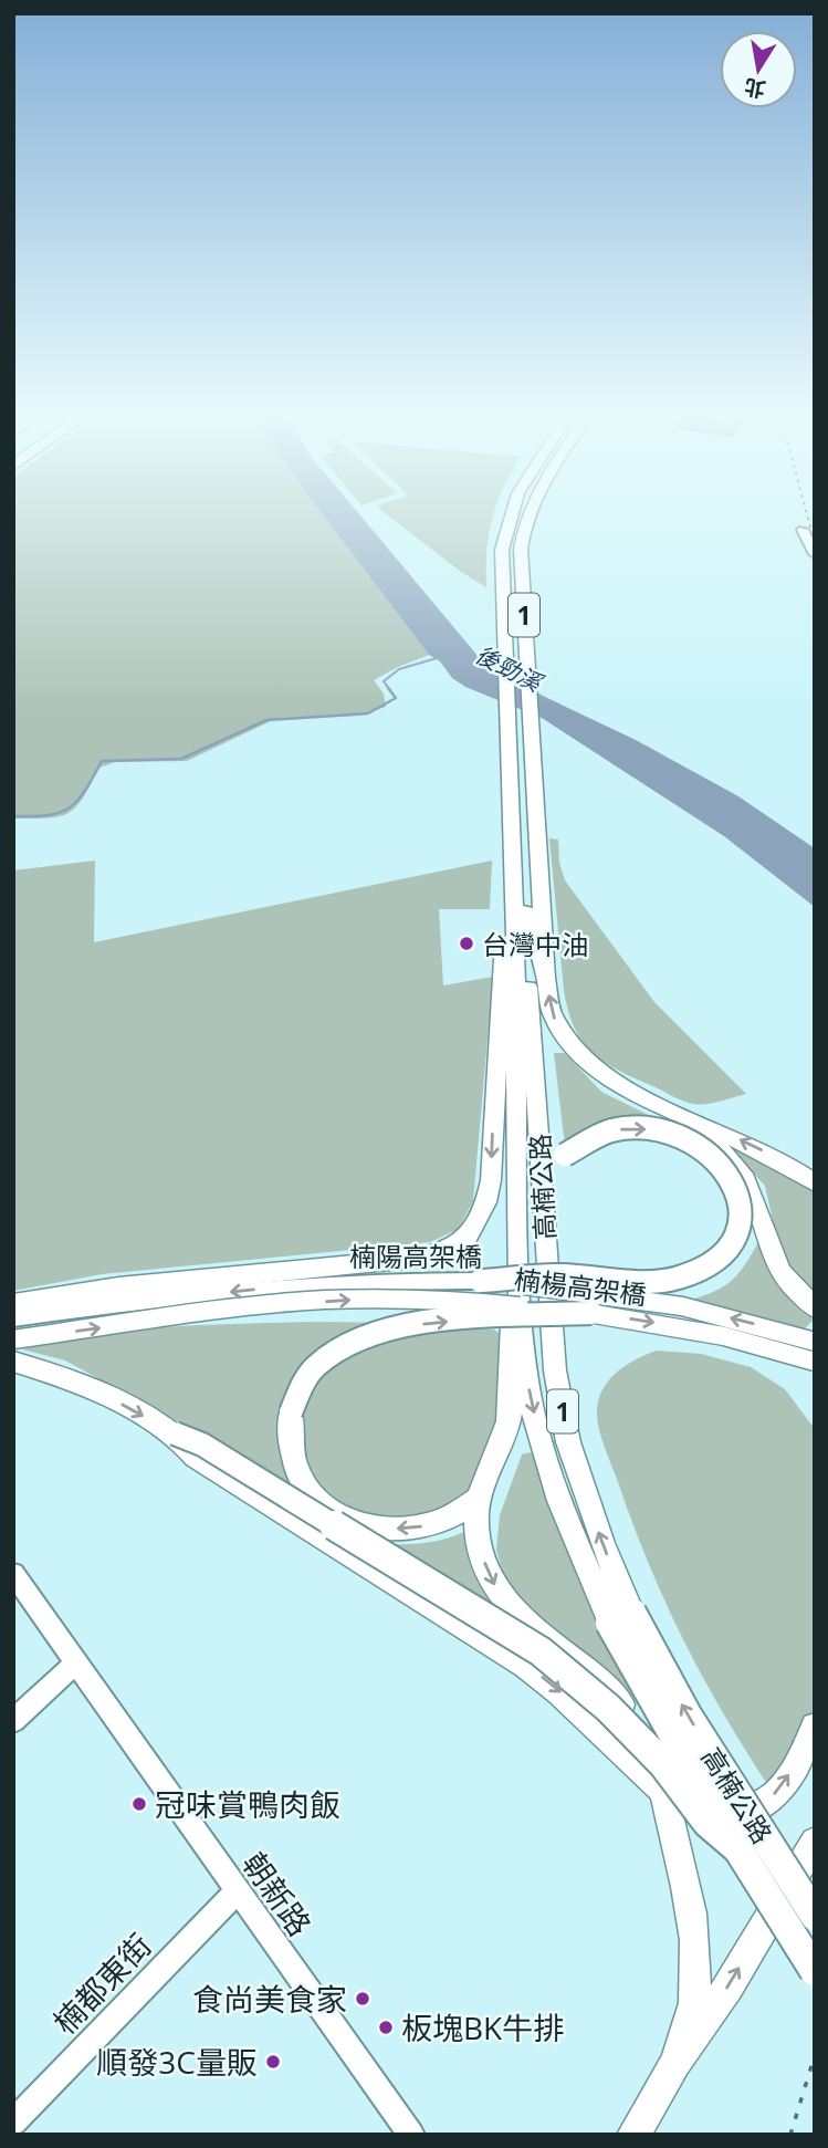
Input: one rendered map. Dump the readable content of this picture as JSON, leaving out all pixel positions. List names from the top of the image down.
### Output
{
  "streets": {
    "main road": ["1", "高楠公路"],
    "street": [
      "楠陽高架橋",
      "楠楊高架橋",
      "朝新路",
      "楠都東街"
    ]
  },
  "crossings": [
    ["1", "高楠公路"],
    ["朝新路", "楠都東街"]
  ],
  "one_way": ["楠陽高架橋", "楠楊高架橋"],
  "water": ["後勁溪"],
  "places": [
    "台灣中油",
    "冠味賞鴨肉飯",
    "食尚美食家",
    "板塊BK牛排",
    "順發3C量販"
  ],
  "north": "bottom"
}
